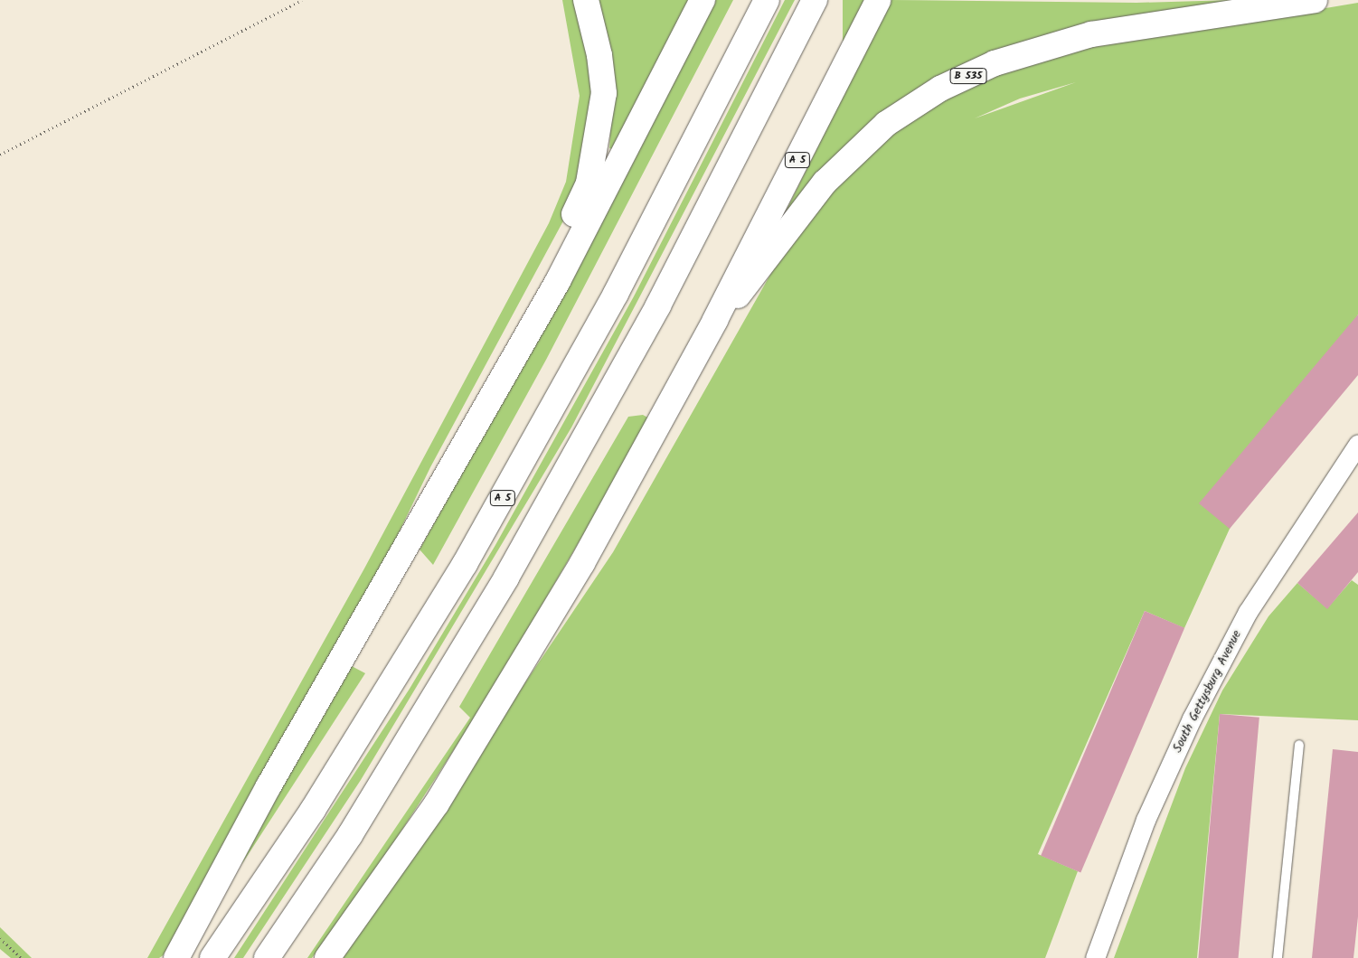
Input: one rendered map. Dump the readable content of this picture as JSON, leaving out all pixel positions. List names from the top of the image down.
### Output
{
  "streets": {
    "highway": ["B 535", "A 5"],
    "street": ["South Gettysburg Avenue"]
  },
  "crossings": [
    ["B 535", "A 5"]
  ]
}
